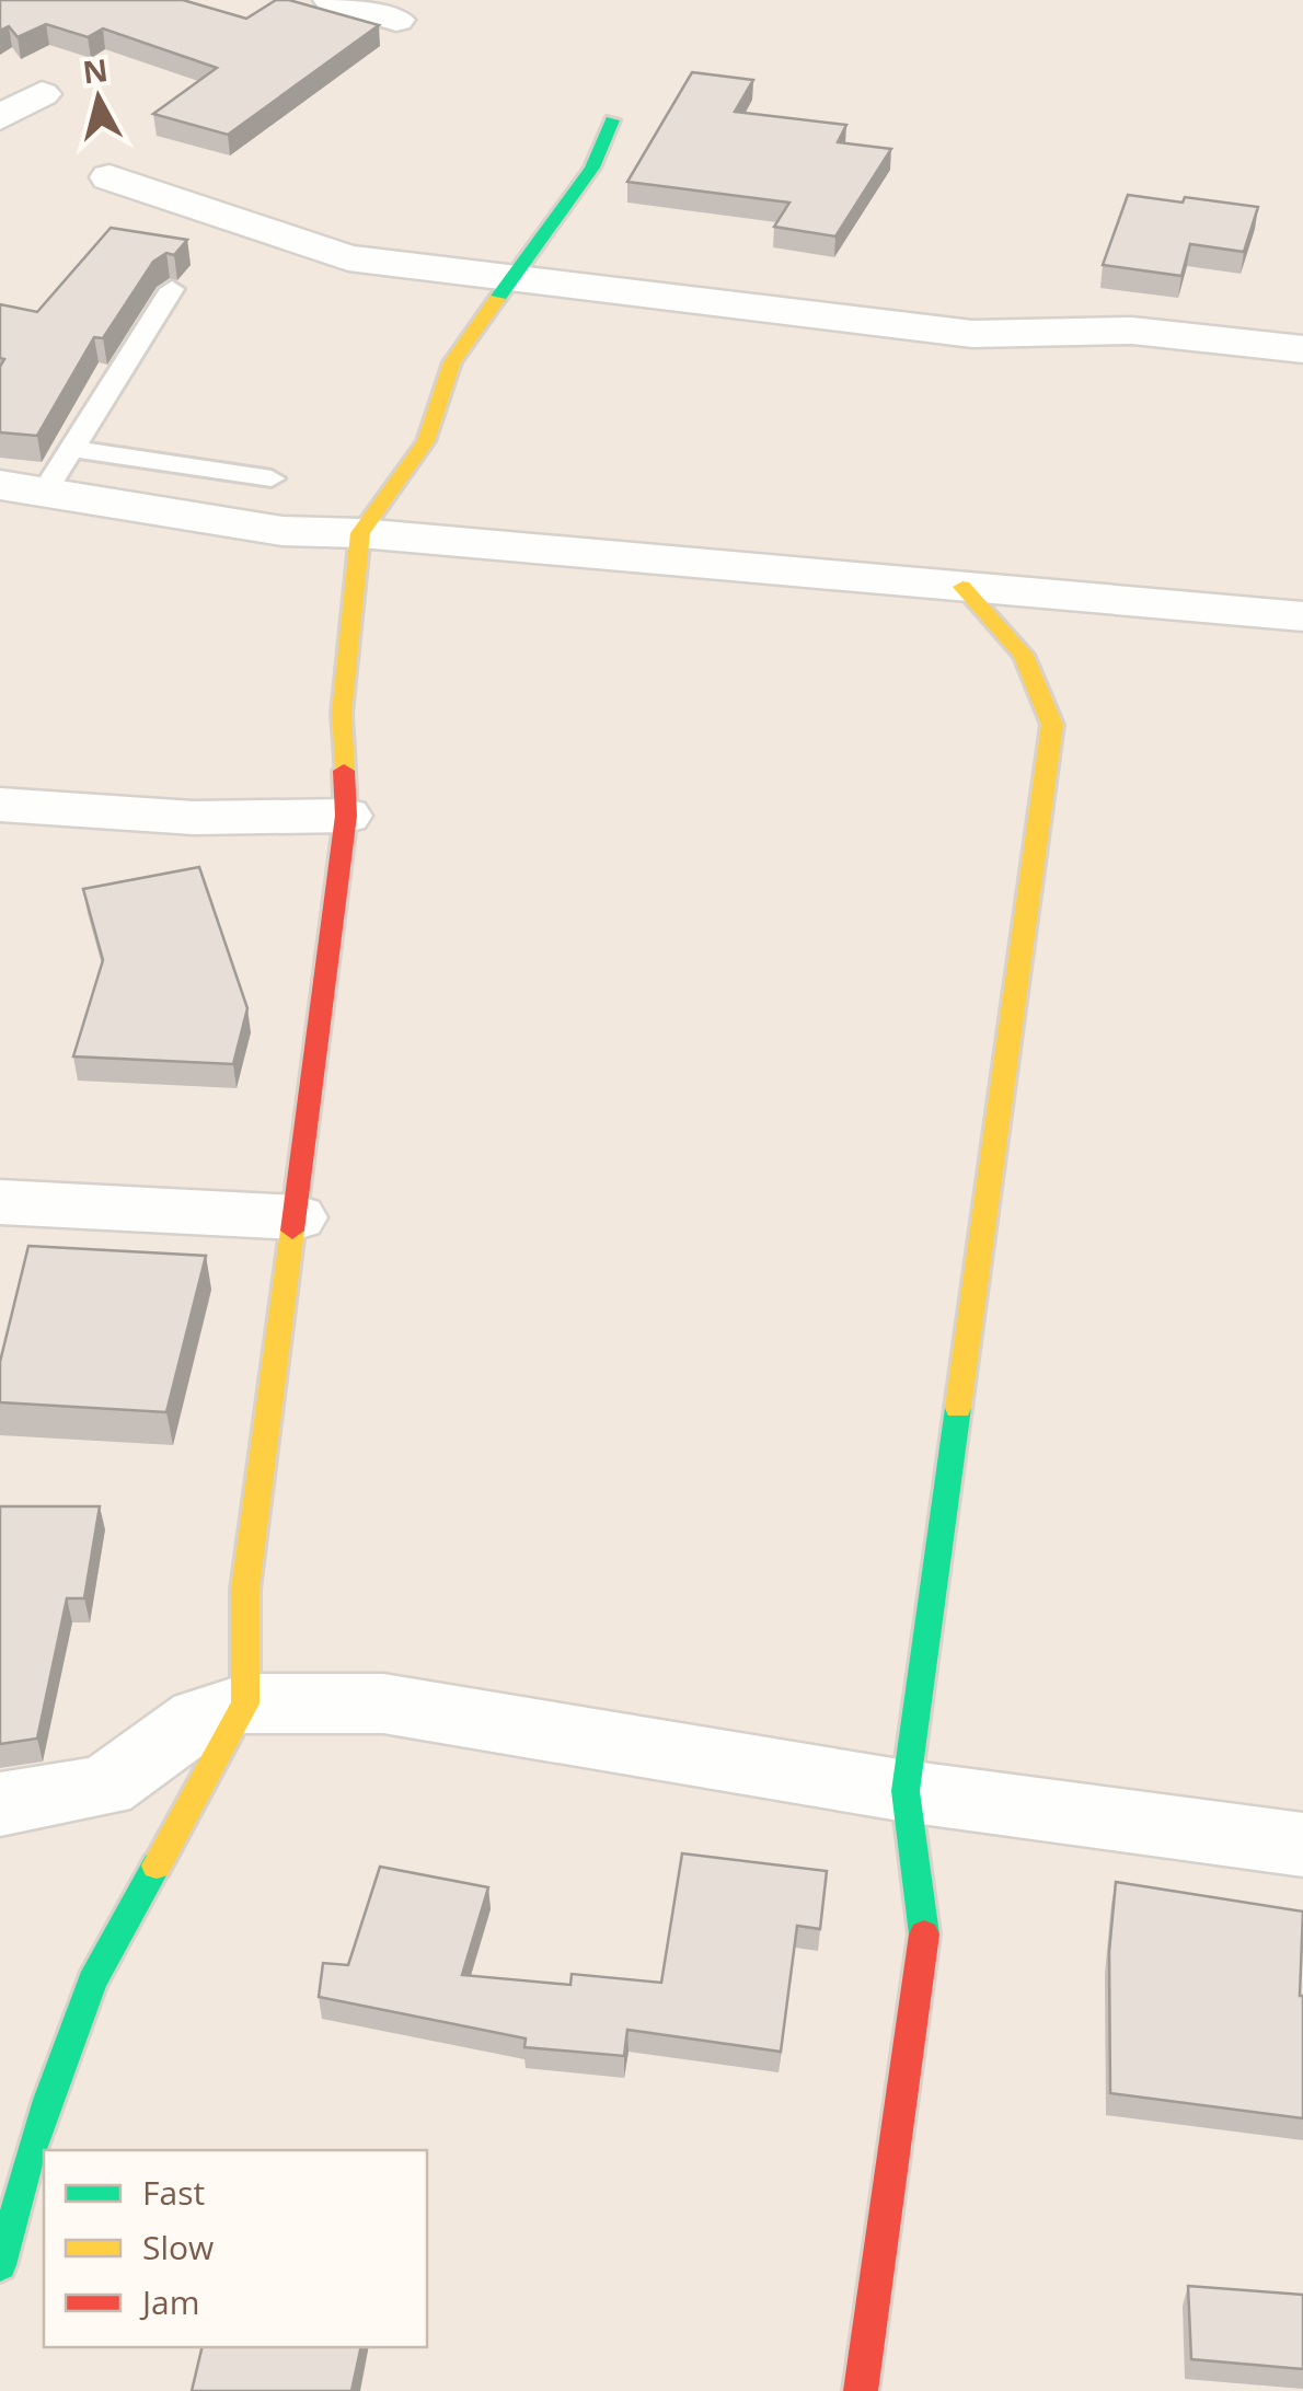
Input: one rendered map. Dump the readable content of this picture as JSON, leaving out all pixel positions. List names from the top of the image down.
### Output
{
  "legend": ["Fast", "Slow", "Jam"],
  "north": "top"
}
